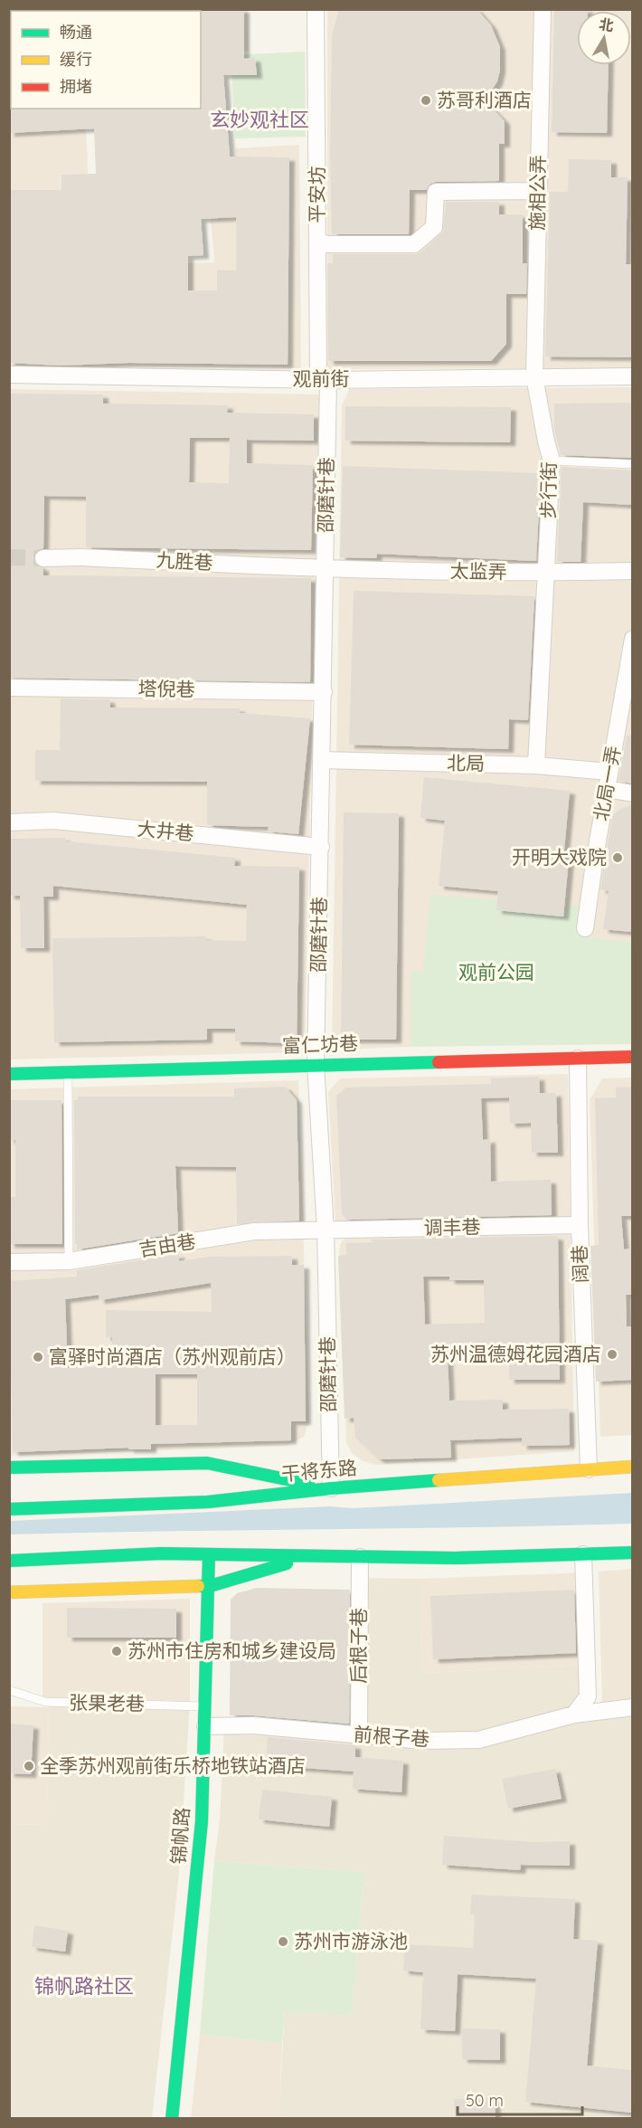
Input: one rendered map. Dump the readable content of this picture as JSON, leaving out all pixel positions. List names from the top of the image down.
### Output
{
  "streets": {
    "main road": ["富仁坊巷", "干将东路", "锦帆路"],
    "street": [
      "施相公弄",
      "平安坊",
      "观前街",
      "步行街",
      "邵磨针巷",
      "九胜巷",
      "太监弄",
      "塔倪巷",
      "北局",
      "北局一弄",
      "大井巷",
      "调丰巷",
      "吉由巷",
      "阔巷",
      "后根子巷",
      "前根子巷"
    ],
    "lane": ["张果老巷"]
  },
  "crossings": [
    ["施相公弄", "观前街"],
    ["施相公弄", "步行街"],
    ["平安坊", "观前街"],
    ["平安坊", "邵磨针巷"],
    ["观前街", "步行街"],
    ["观前街", "邵磨针巷"],
    ["步行街", "太监弄"],
    ["步行街", "北局"],
    ["邵磨针巷", "九胜巷"],
    ["邵磨针巷", "太监弄"],
    ["邵磨针巷", "塔倪巷"],
    ["邵磨针巷", "北局"],
    ["邵磨针巷", "大井巷"],
    ["邵磨针巷", "富仁坊巷"],
    ["邵磨针巷", "调丰巷"],
    ["邵磨针巷", "吉由巷"],
    ["邵磨针巷", "干将东路"],
    ["九胜巷", "太监弄"],
    ["北局", "北局一弄"],
    ["富仁坊巷", "阔巷"],
    ["调丰巷", "吉由巷"],
    ["调丰巷", "阔巷"],
    ["阔巷", "干将东路"],
    ["后根子巷", "前根子巷"],
    ["张果老巷", "锦帆路"],
    ["前根子巷", "锦帆路"]
  ],
  "districts": ["玄妙观社区", "锦帆路社区"],
  "parks": ["观前公园"],
  "places": [
    "苏哥利酒店",
    "开明大戏院",
    "苏州温德姆花园酒店",
    "富驿时尚酒店（苏州观前店）",
    "苏州市住房和城乡建设局",
    "全季苏州观前街乐桥地铁站酒店",
    "苏州市游泳池"
  ],
  "legend": ["畅通", "缓行", "拥堵"],
  "scale_bar": "50 m",
  "north": "top"
}
